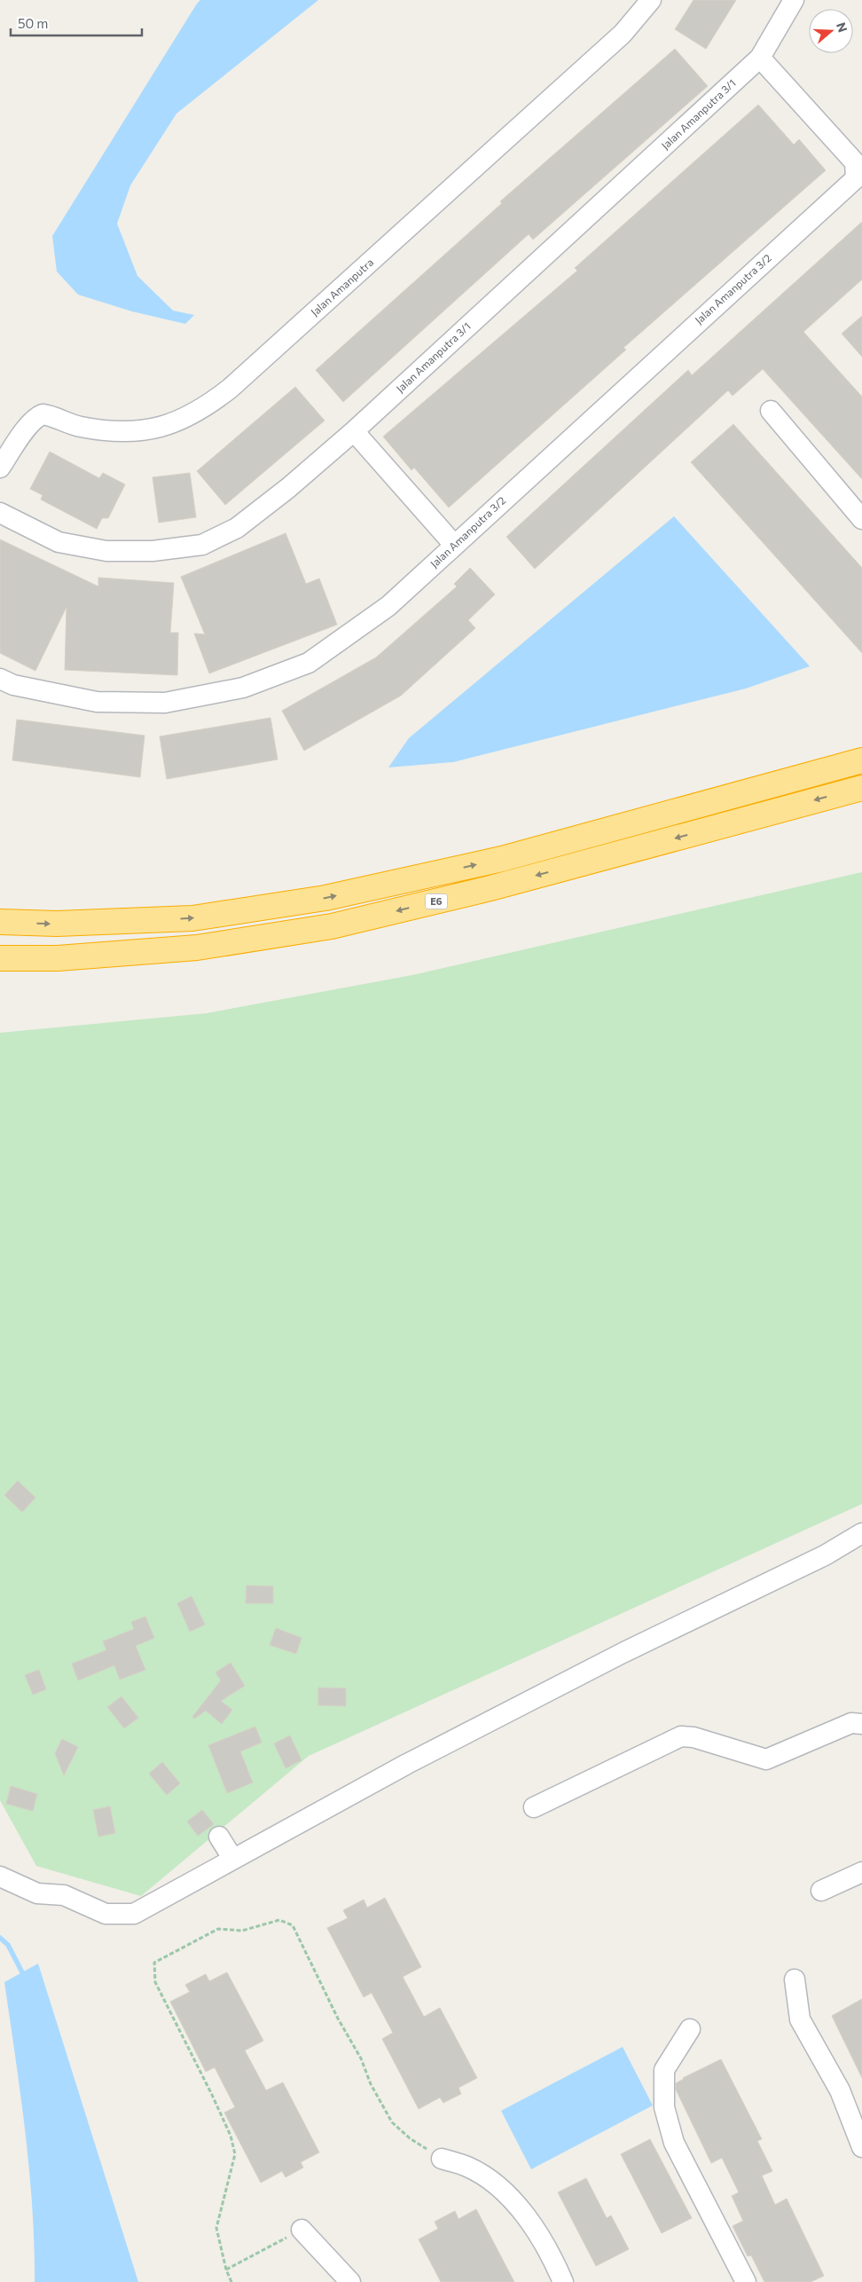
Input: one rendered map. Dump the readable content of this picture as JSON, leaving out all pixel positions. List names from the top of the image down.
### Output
{
  "streets": {
    "highway": ["E6"],
    "street": ["Jalan Amanputra 3/1", "Jalan Amanputra", "Jalan Amanputra 3/2"]
  },
  "crossings": [
    ["Jalan Amanputra 3/1", "Jalan Amanputra 3/2"]
  ],
  "scale_bar": "50 m",
  "north": "right"
}
